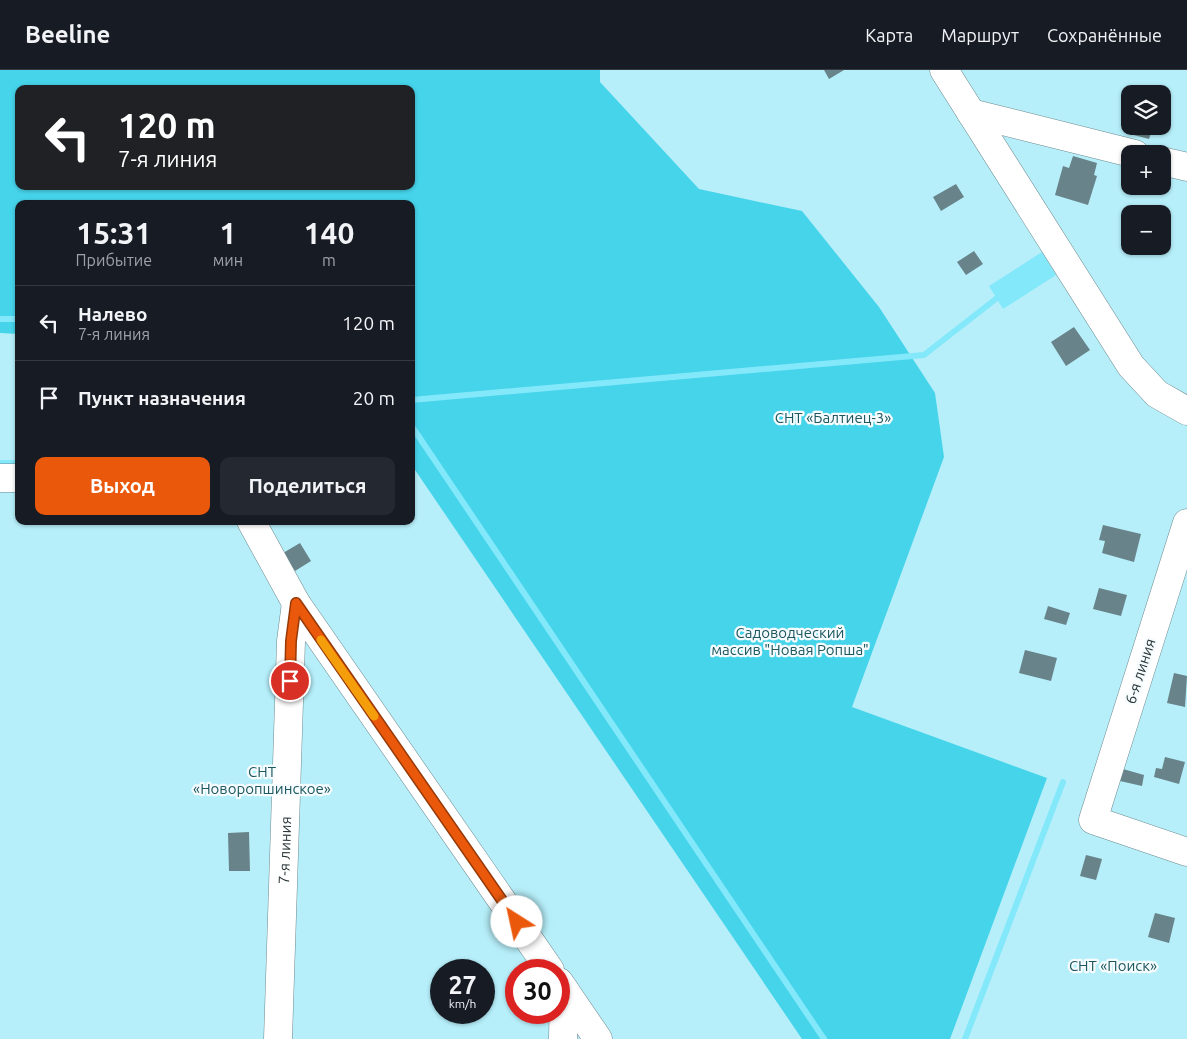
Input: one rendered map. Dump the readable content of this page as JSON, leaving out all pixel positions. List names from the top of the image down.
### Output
{
  "streets": {
    "street": ["6-я линия", "7-я линия"]
  },
  "parks": [
    "СНТ «Балтиец-3»",
    "Садоводческий массив \"Новая Ропша\"",
    "СНТ «Новоропшинское»",
    "СНТ «Поиск»"
  ],
  "page": {
    "header": "Beeline",
    "nav": ["Карта", "Маршрут", "Сохранённые"],
    "map_buttons": ["+", "−"],
    "turn": ["120 m", "7-я линия"],
    "eta": [
      "15:31",
      "Прибытие",
      "1",
      "мин",
      "140",
      "m"
    ],
    "list": [
      {
        "name": "Налево",
        "note": "7-я линия",
        "value": "120 m"
      },
      {
        "name": "Пункт назначения",
        "value": "20 m"
      }
    ],
    "buttons": ["Выход", "Поделиться"],
    "speed": "27 km/h",
    "limit": "30"
  }
}
